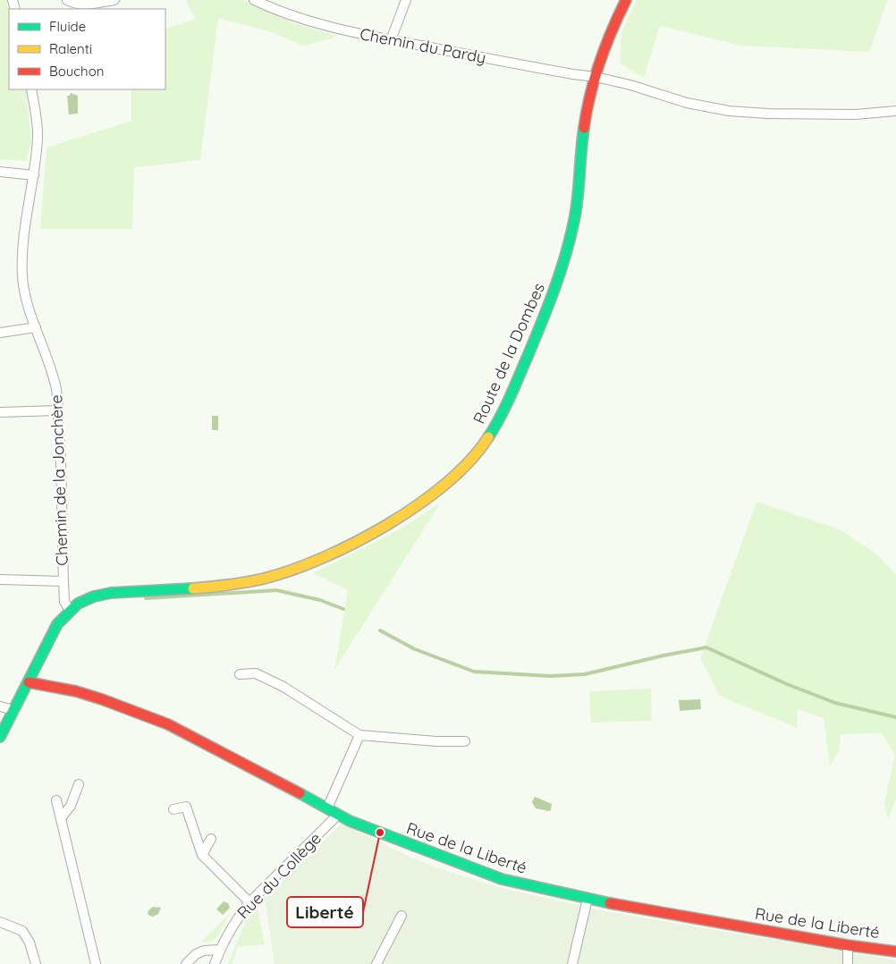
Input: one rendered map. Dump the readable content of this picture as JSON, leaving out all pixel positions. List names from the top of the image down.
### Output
{
  "streets": {
    "main road": ["Route de la Dombes", "Rue de la Liberté"],
    "street": ["Chemin du Pardy", "Chemin de la Jonchère", "Rue du Collège"]
  },
  "crossings": [
    ["Chemin du Pardy", "Route de la Dombes"],
    ["Route de la Dombes", "Chemin de la Jonchère"],
    ["Rue de la Liberté", "Rue du Collège"]
  ],
  "places": ["Liberté"],
  "legend": ["Fluide", "Ralenti", "Bouchon"]
}
